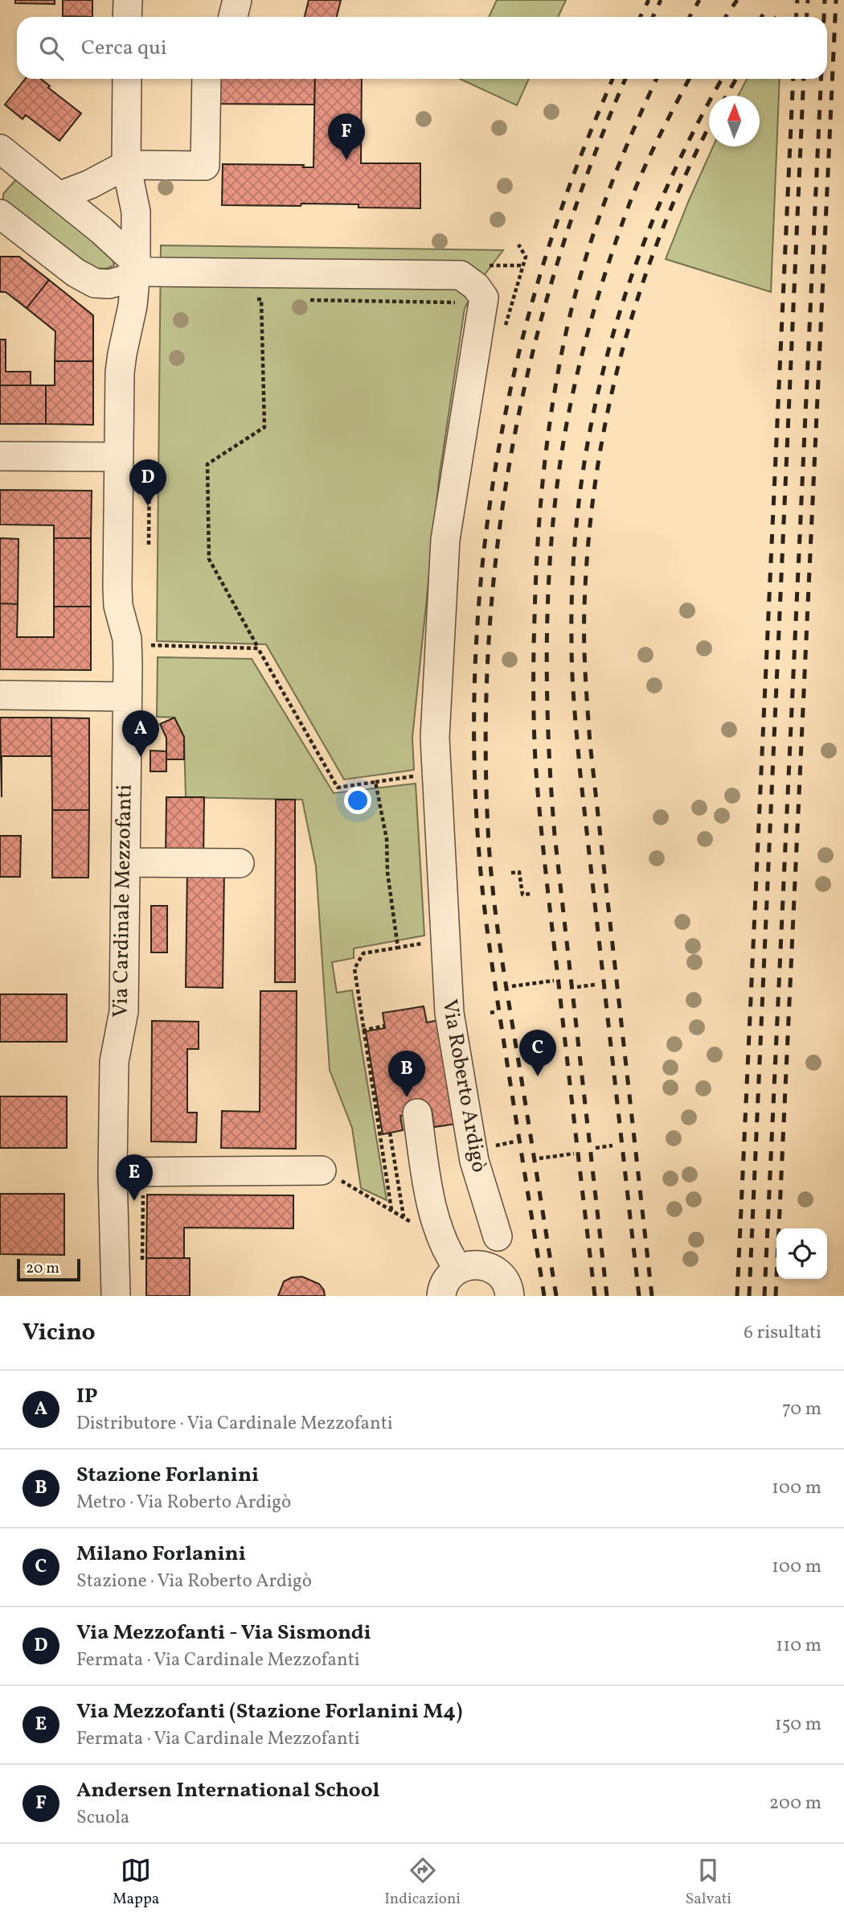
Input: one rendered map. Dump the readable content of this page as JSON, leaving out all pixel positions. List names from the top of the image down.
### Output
{
  "streets": {
    "street": ["Via Cardinale Mezzofanti", "Via Roberto Ardigò"]
  },
  "crossings": [
    ["Via Cardinale Mezzofanti", "Via Roberto Ardigò"]
  ],
  "scale_bar": "20 m",
  "north": "top",
  "page": {
    "search": "Cerca qui",
    "pins": [
      "F",
      "D",
      "A",
      "C",
      "B",
      "E"
    ],
    "scale": "20 m",
    "heading": ["Vicino", "6 risultati"],
    "list": [
      {
        "mark": "A",
        "name": "IP",
        "note": "Distributore · Via Cardinale Mezzofanti",
        "value": "70 m"
      },
      {
        "mark": "B",
        "name": "Stazione Forlanini",
        "note": "Metro · Via Roberto Ardigò",
        "value": "100 m"
      },
      {
        "mark": "C",
        "name": "Milano Forlanini",
        "note": "Stazione · Via Roberto Ardigò",
        "value": "100 m"
      },
      {
        "mark": "D",
        "name": "Via Mezzofanti - Via Sismondi",
        "note": "Fermata · Via Cardinale Mezzofanti",
        "value": "110 m"
      },
      {
        "mark": "E",
        "name": "Via Mezzofanti (Stazione Forlanini M4)",
        "note": "Fermata · Via Cardinale Mezzofanti",
        "value": "150 m"
      },
      {
        "mark": "F",
        "name": "Andersen International School",
        "note": "Scuola",
        "value": "200 m"
      }
    ],
    "nav": ["Mappa", "Indicazioni", "Salvati"]
  }
}
